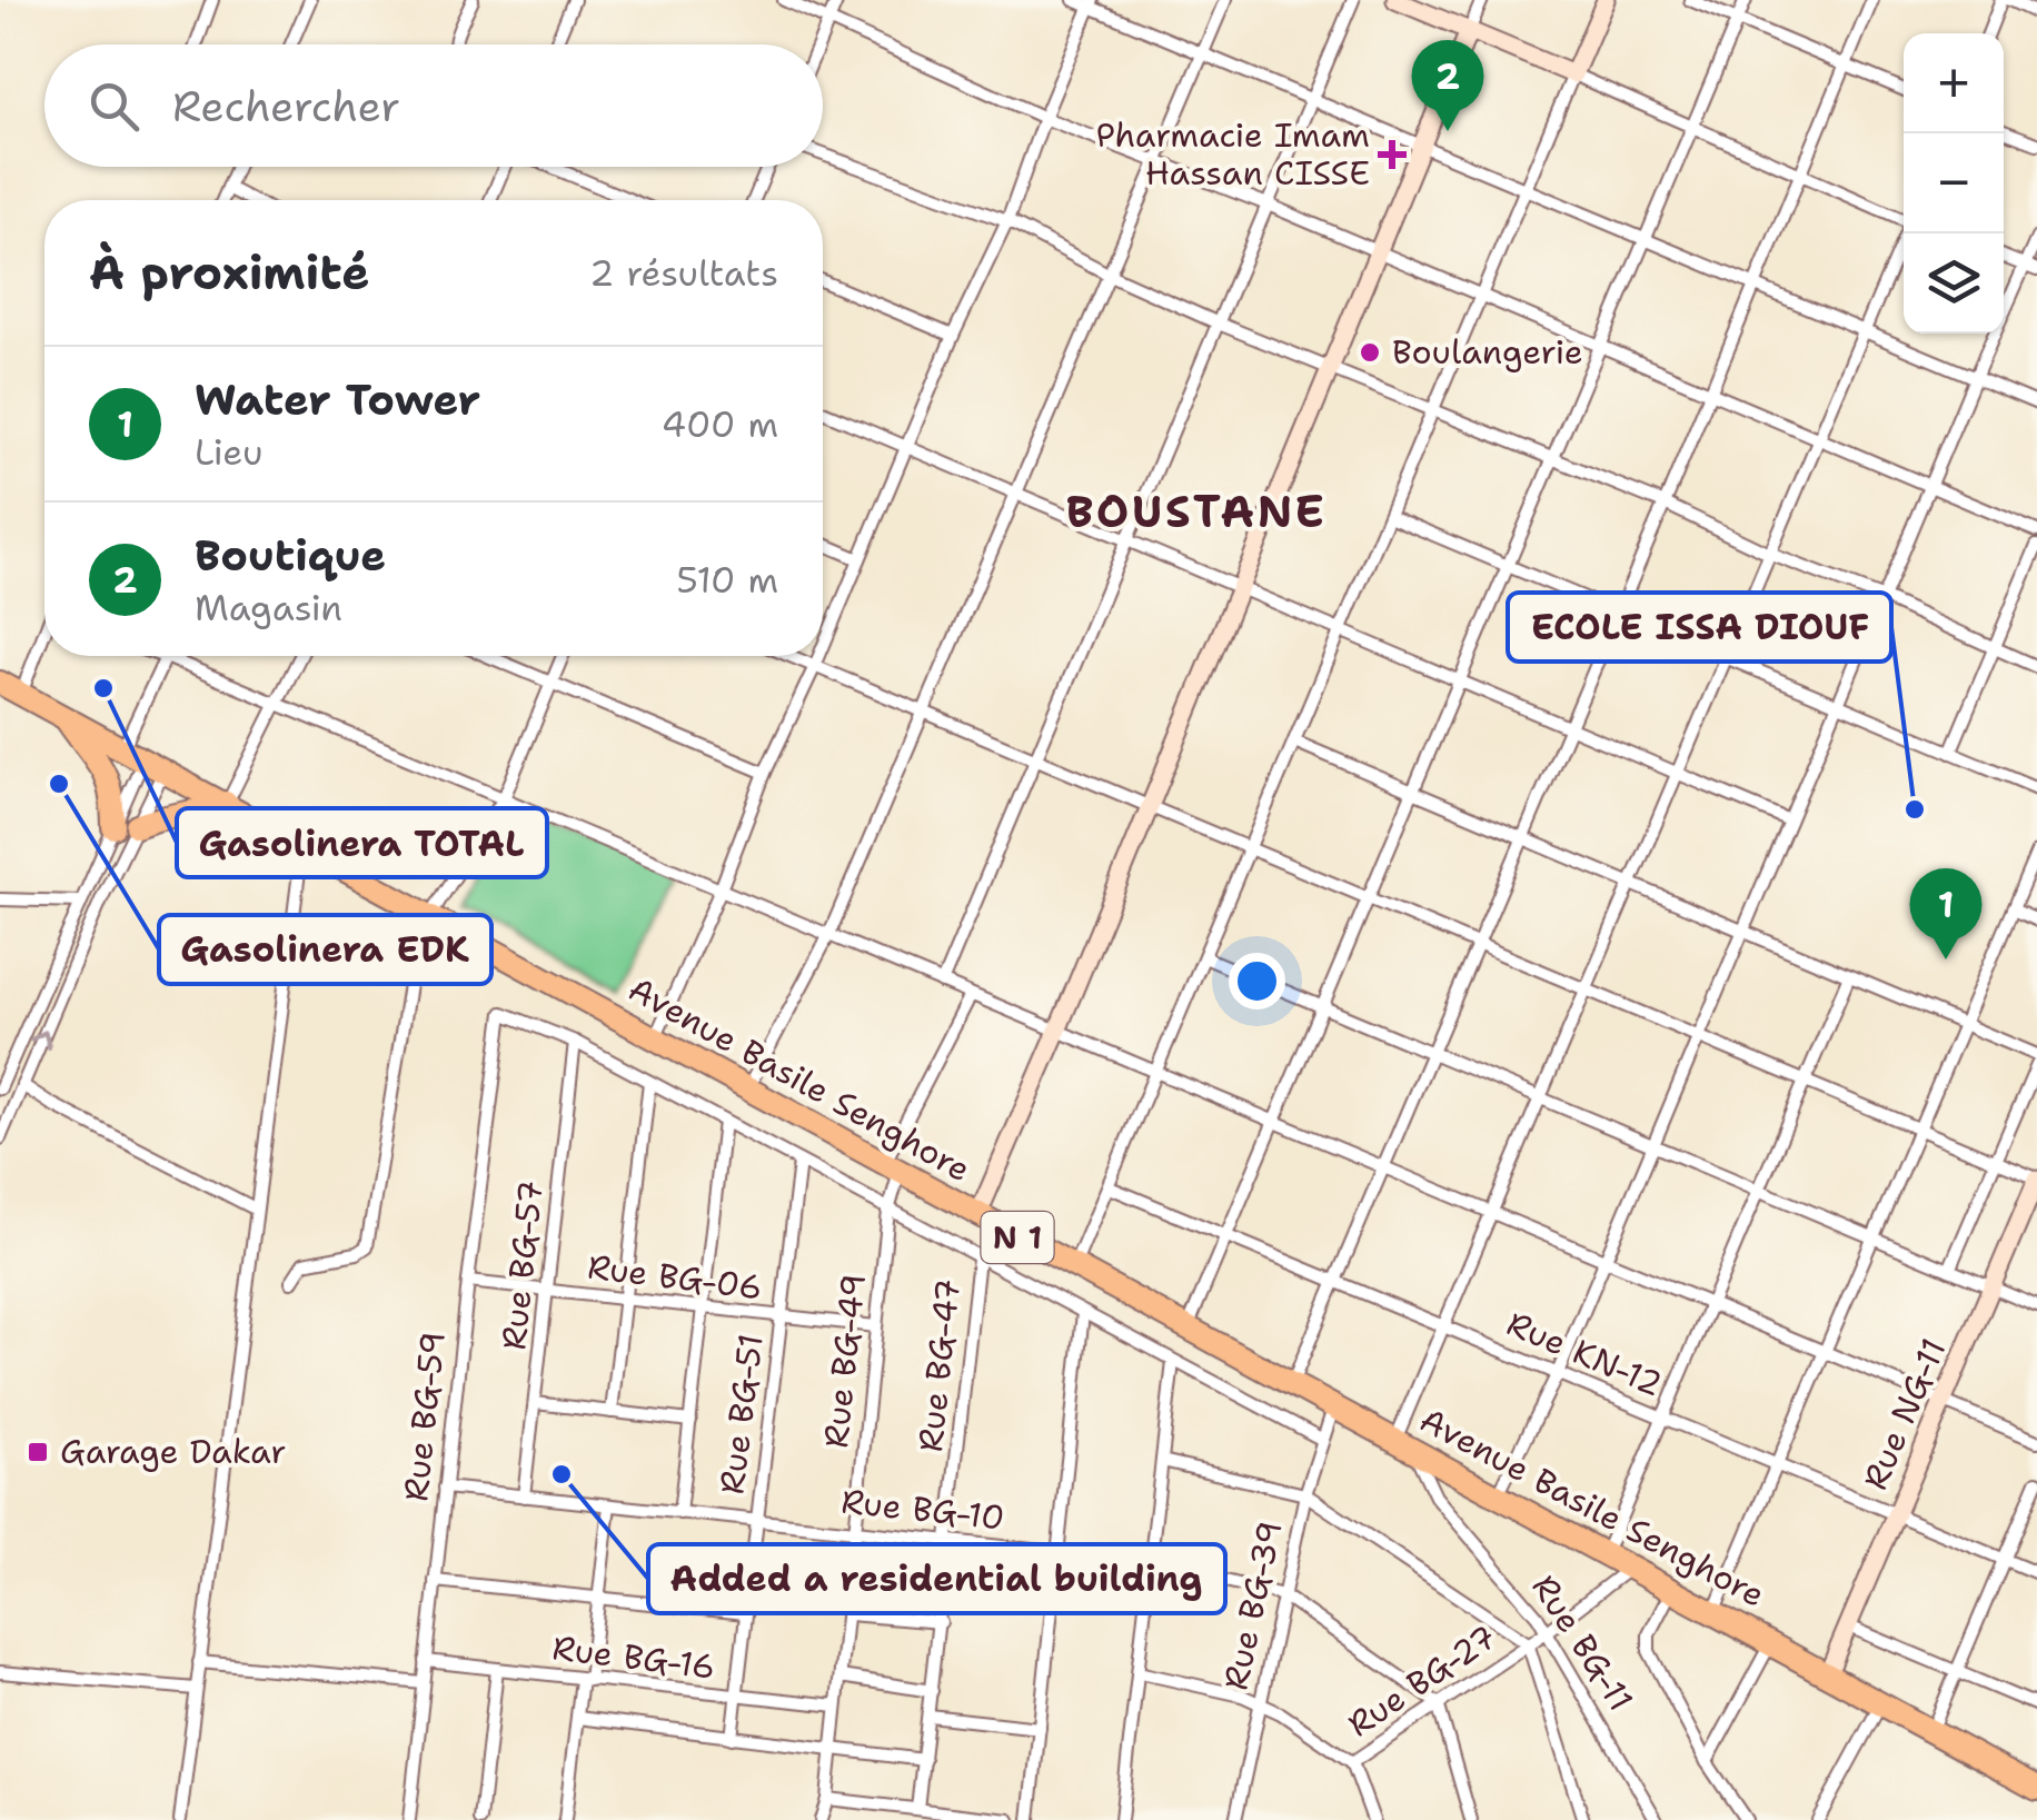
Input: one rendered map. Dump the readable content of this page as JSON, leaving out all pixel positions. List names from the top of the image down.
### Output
{
  "streets": {
    "highway": ["Avenue Basile Senghore", "N 1"],
    "street": [
      "Rue BG-57",
      "Rue BG-06",
      "Rue KN-12",
      "Rue BG-49",
      "Rue BG-47",
      "Rue BG-51",
      "Rue NG-11",
      "Rue BG-59",
      "Rue BG-10",
      "Rue BG-39",
      "Rue BG-11",
      "Rue BG-16",
      "Rue BG-27"
    ]
  },
  "crossings": [
    ["Avenue Basile Senghore", "Rue BG-49"],
    ["Avenue Basile Senghore", "Rue NG-11"],
    ["Avenue Basile Senghore", "Rue BG-39"],
    ["Avenue Basile Senghore", "Rue BG-11"],
    ["Avenue Basile Senghore", "Rue BG-27"],
    ["Rue BG-57", "Rue BG-06"],
    ["Rue BG-57", "Rue BG-59"],
    ["Rue BG-57", "Rue BG-10"],
    ["Rue BG-06", "Rue BG-49"],
    ["Rue BG-06", "Rue BG-51"],
    ["Rue BG-06", "Rue BG-59"],
    ["Rue KN-12", "Rue NG-11"],
    ["Rue BG-49", "Rue BG-10"],
    ["Rue BG-49", "Rue BG-16"],
    ["Rue BG-47", "Rue BG-10"],
    ["Rue BG-51", "Rue BG-10"],
    ["Rue BG-51", "Rue BG-16"],
    ["Rue BG-59", "Rue BG-10"],
    ["Rue BG-59", "Rue BG-16"],
    ["Rue BG-10", "Rue BG-39"],
    ["Rue BG-10", "Rue BG-27"],
    ["Rue BG-11", "Rue BG-27"]
  ],
  "districts": ["BOUSTANE"],
  "places": {
    "health": ["Pharmacie Imam Hassan CISSE"],
    "other": [
      "Boulangerie",
      "Gasolinera TOTAL",
      "Gasolinera EDK",
      "ECOLE ISSA DIOUF",
      "Added a residential building"
    ],
    "transit": ["Garage Dakar"]
  },
  "page": {
    "map_buttons": ["+", "−"],
    "pins": ["2", "1"],
    "search": "Rechercher",
    "heading": ["À proximité", "2 résultats"],
    "list": [
      {
        "mark": "1",
        "name": "Water Tower",
        "note": "Lieu",
        "value": "400 m"
      },
      {
        "mark": "2",
        "name": "Boutique",
        "note": "Magasin",
        "value": "510 m"
      }
    ]
  }
}
